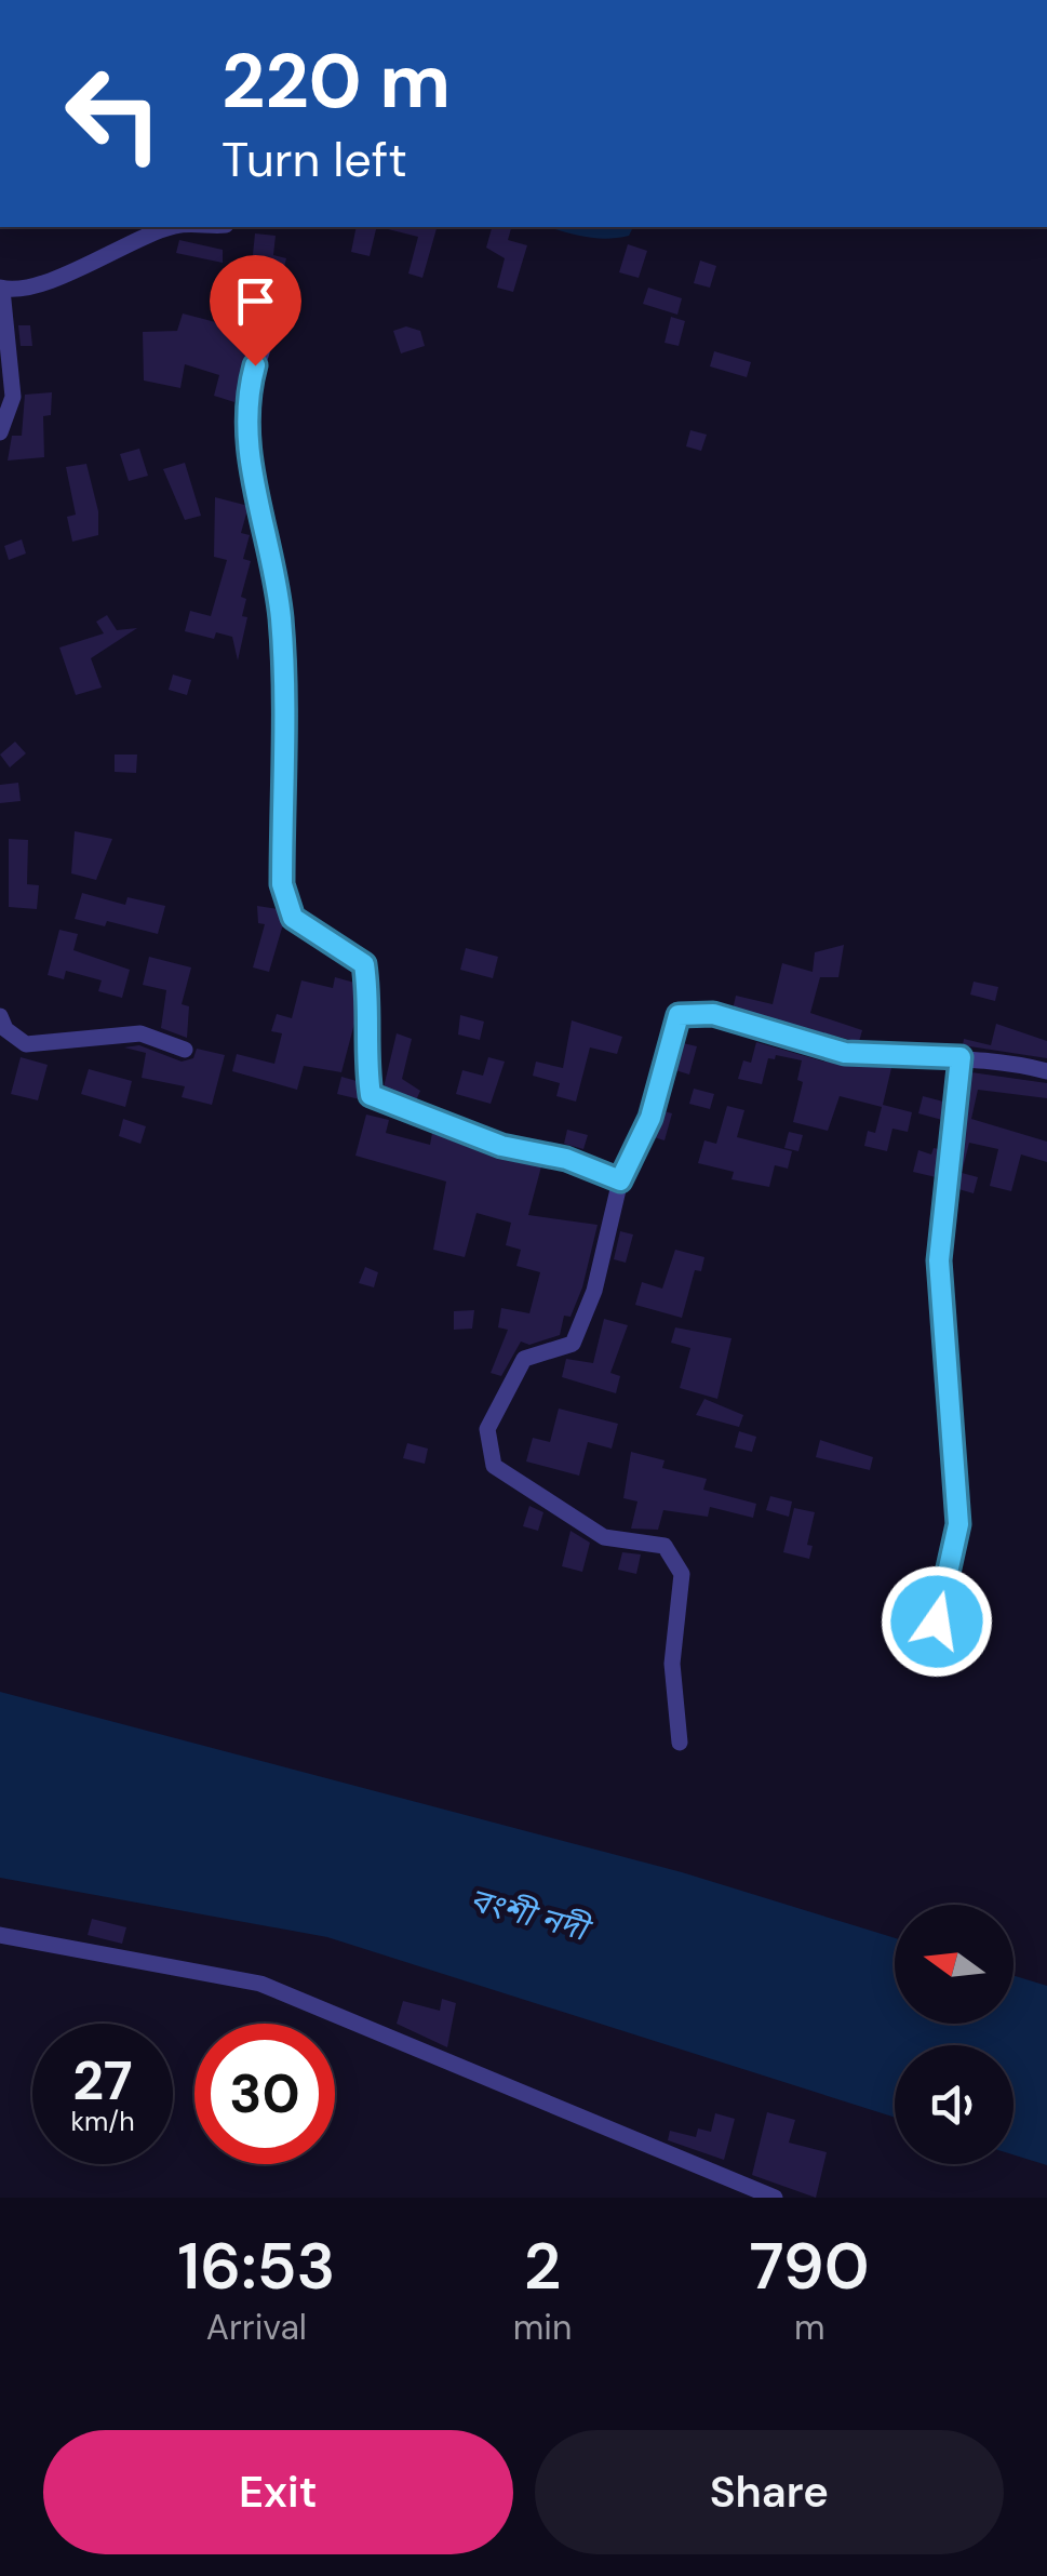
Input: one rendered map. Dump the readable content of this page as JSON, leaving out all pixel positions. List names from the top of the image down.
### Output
{
  "water": ["বংশী নদী"],
  "north": "left",
  "page": {
    "turn": ["220 m", "Turn left"],
    "speed": "27 km/h",
    "limit": "30",
    "eta": [
      "16:53",
      "Arrival",
      "2",
      "min",
      "790",
      "m"
    ],
    "buttons": ["Exit", "Share"]
  }
}
